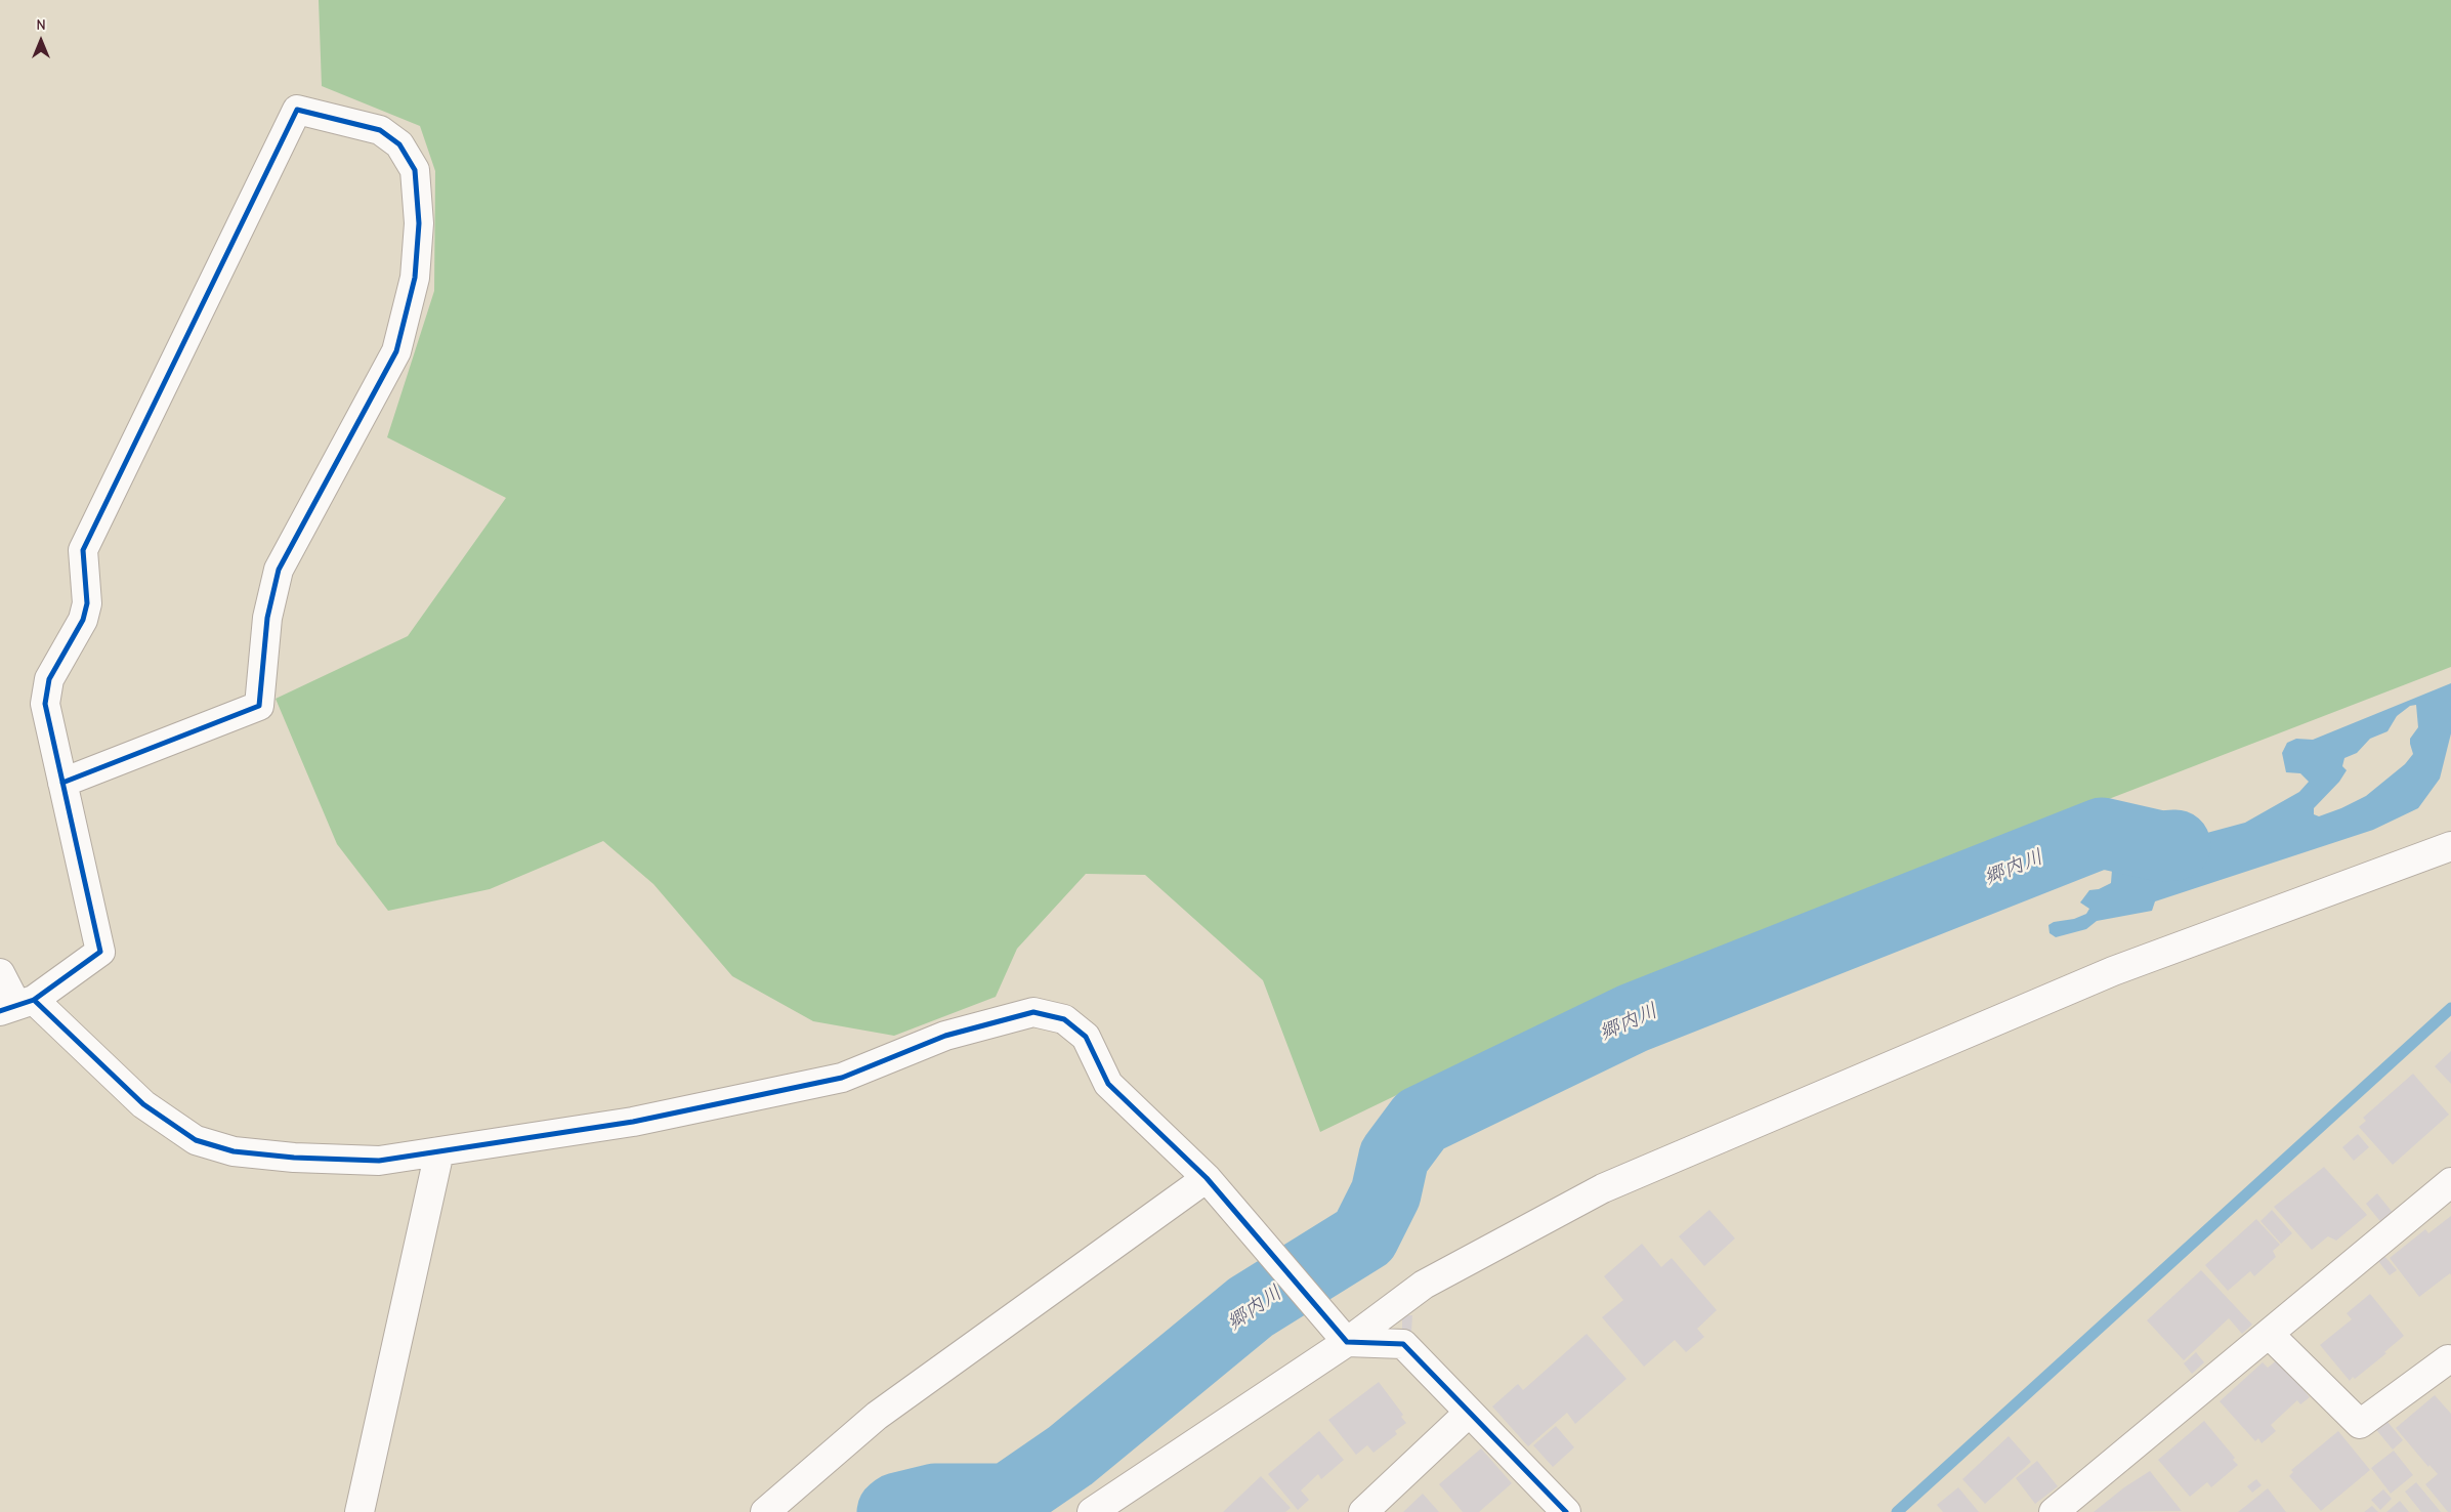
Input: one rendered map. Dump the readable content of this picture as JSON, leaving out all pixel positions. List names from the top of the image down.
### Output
{
  "water": ["郷内川"],
  "north": "top"
}
